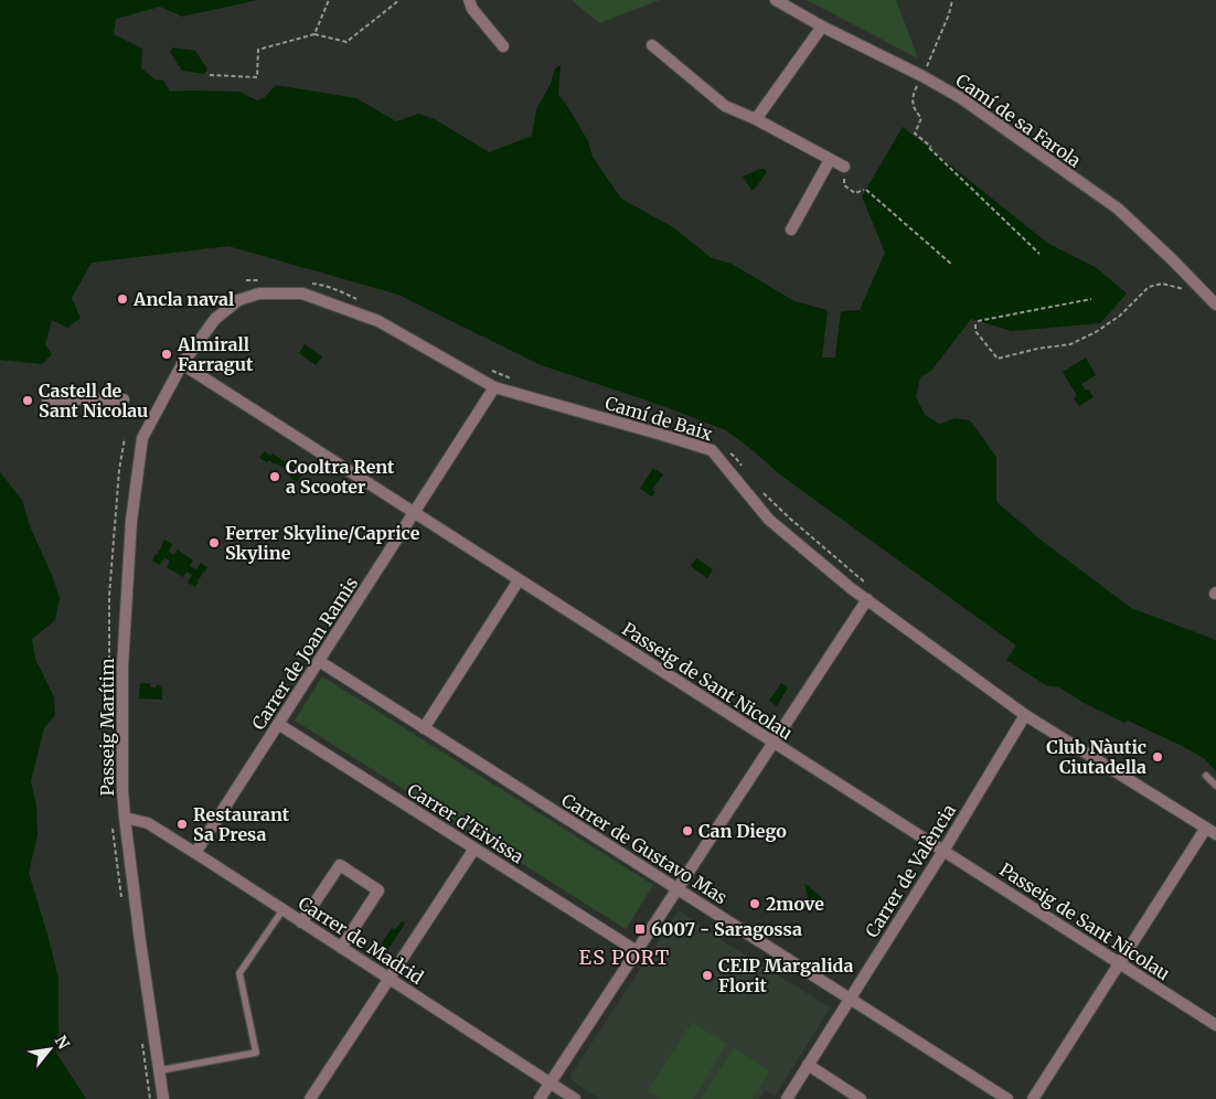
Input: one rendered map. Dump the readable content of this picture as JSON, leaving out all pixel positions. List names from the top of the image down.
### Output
{
  "streets": {
    "street": [
      "Camí de sa Farola",
      "Camí de Baix",
      "Carrer de Joan Ramis",
      "Passeig de Sant Nicolau",
      "Passeig Marítim",
      "Carrer d'Eivissa",
      "Carrer de Gustavo Mas",
      "Carrer de València",
      "Carrer de Madrid"
    ]
  },
  "crossings": [
    ["Camí de Baix", "Carrer de Joan Ramis"],
    ["Camí de Baix", "Passeig de Sant Nicolau"],
    ["Camí de Baix", "Passeig Marítim"],
    ["Camí de Baix", "Carrer de València"],
    ["Carrer de Joan Ramis", "Passeig de Sant Nicolau"],
    ["Carrer de Joan Ramis", "Carrer d'Eivissa"],
    ["Carrer de Joan Ramis", "Carrer de Gustavo Mas"],
    ["Carrer de Joan Ramis", "Carrer de Madrid"],
    ["Passeig de Sant Nicolau", "Passeig Marítim"],
    ["Passeig de Sant Nicolau", "Carrer de València"],
    ["Passeig Marítim", "Carrer de Madrid"],
    ["Carrer de Gustavo Mas", "Carrer de València"]
  ],
  "districts": ["ES PORT"],
  "places": {
    "other": [
      "Ancla naval",
      "Almirall Farragut",
      "Castell de Sant Nicolau",
      "Cooltra Rent a Scooter",
      "Ferrer Skyline/Caprice Skyline",
      "Club Nàutic Ciutadella",
      "Restaurant Sa Presa",
      "Can Diego",
      "2move",
      "CEIP Margalida Florit"
    ],
    "transit": ["6007 - Saragossa"]
  },
  "north": "top right"
}
